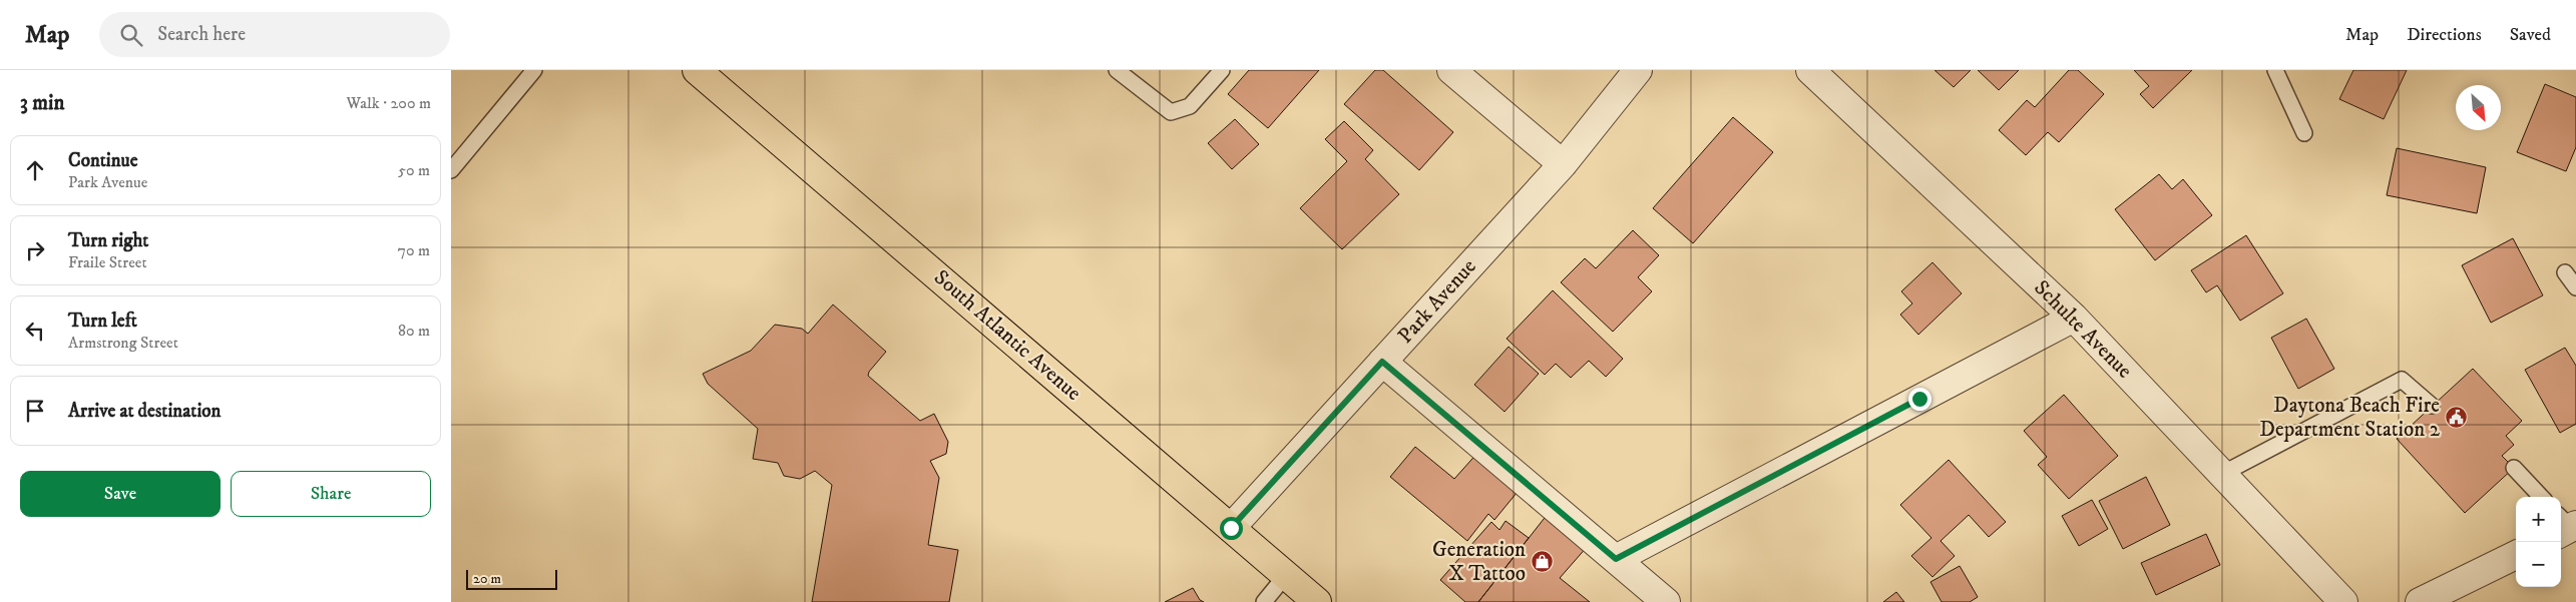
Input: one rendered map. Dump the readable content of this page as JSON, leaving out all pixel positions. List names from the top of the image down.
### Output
{
  "streets": {
    "main road": ["South Atlantic Avenue"],
    "street": ["Park Avenue", "Schulte Avenue"]
  },
  "crossings": [
    ["Park Avenue", "South Atlantic Avenue"]
  ],
  "places": {
    "public building": ["Daytona Beach Fire Department Station 2"],
    "shop": ["Generation X Tattoo"]
  },
  "scale_bar": "20 m",
  "north": "bottom right",
  "page": {
    "header": "Map",
    "search": "Search here",
    "nav": ["Map", "Directions", "Saved"],
    "heading": ["3 min", "Walk · 200 m"],
    "list": [
      ["Continue", "Park Avenue", "50 m"],
      ["Turn right", "Fraile Street", "70 m"],
      ["Turn left", "Armstrong Street", "80 m"],
      "Arrive at destination"
    ],
    "buttons": ["Save", "Share"],
    "map_buttons": ["+", "−"],
    "scale": "20 m"
  }
}
